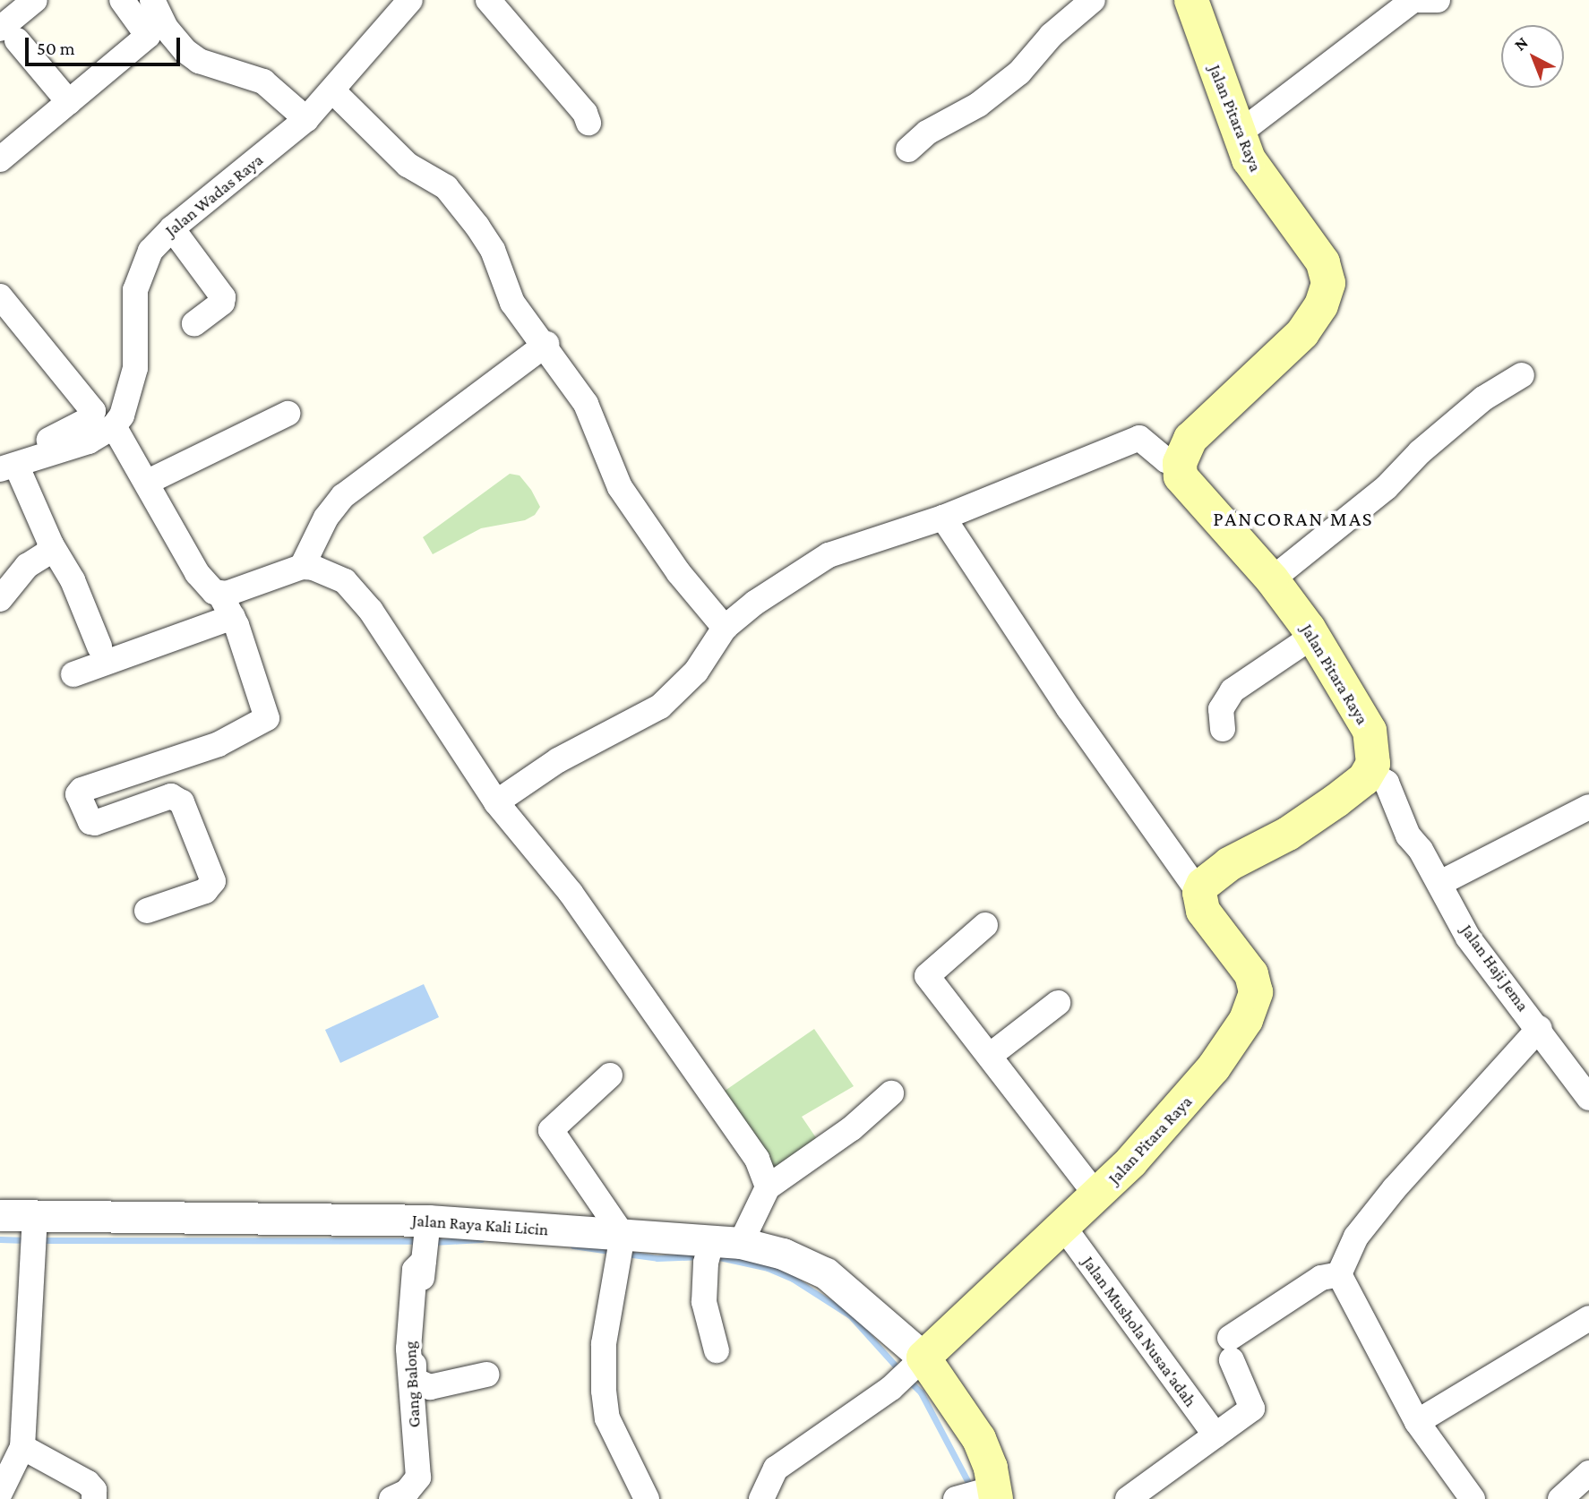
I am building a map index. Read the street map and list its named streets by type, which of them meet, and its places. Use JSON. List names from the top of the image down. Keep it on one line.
{"streets":{"main road":["Jalan Pitara Raya"],"street":["Jalan Wadas Raya","Jalan Haji Jema","Jalan Raya Kali Licin","Jalan Mushola Nusaa'adah","Gang Balong"]},"crossings":[["Jalan Pitara Raya","Jalan Haji Jema"],["Jalan Pitara Raya","Jalan Raya Kali Licin"],["Jalan Pitara Raya","Jalan Mushola Nusaa'adah"],["Jalan Raya Kali Licin","Gang Balong"]],"districts":["PANCORAN MAS"],"scale_bar":"50 m","north":"top left"}
